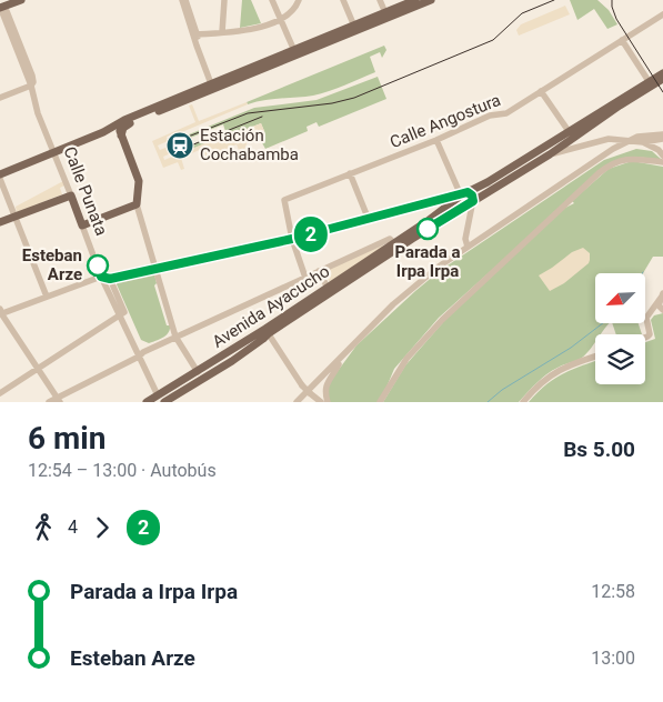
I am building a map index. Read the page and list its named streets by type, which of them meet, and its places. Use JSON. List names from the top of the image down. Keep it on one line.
{"streets":{"main road":["Calle Punata","Avenida Ayacucho"],"street":["Calle Angostura"]},"crossings":[["Calle Punata","Avenida Ayacucho"]],"places":{"station":["Estación Cochabamba"],"other":["Parada a Irpa Irpa","Esteban Arze"]},"lines":["bus line 2"],"north":"bottom left","page":{"on_map":"2","heading":["6 min","12:54 – 13:00 · Autobús","Bs 5.00"],"legs":["4","2"],"list":[{"name":"Parada a Irpa Irpa","value":"12:58"},{"name":"Esteban Arze","value":"13:00"}]}}
